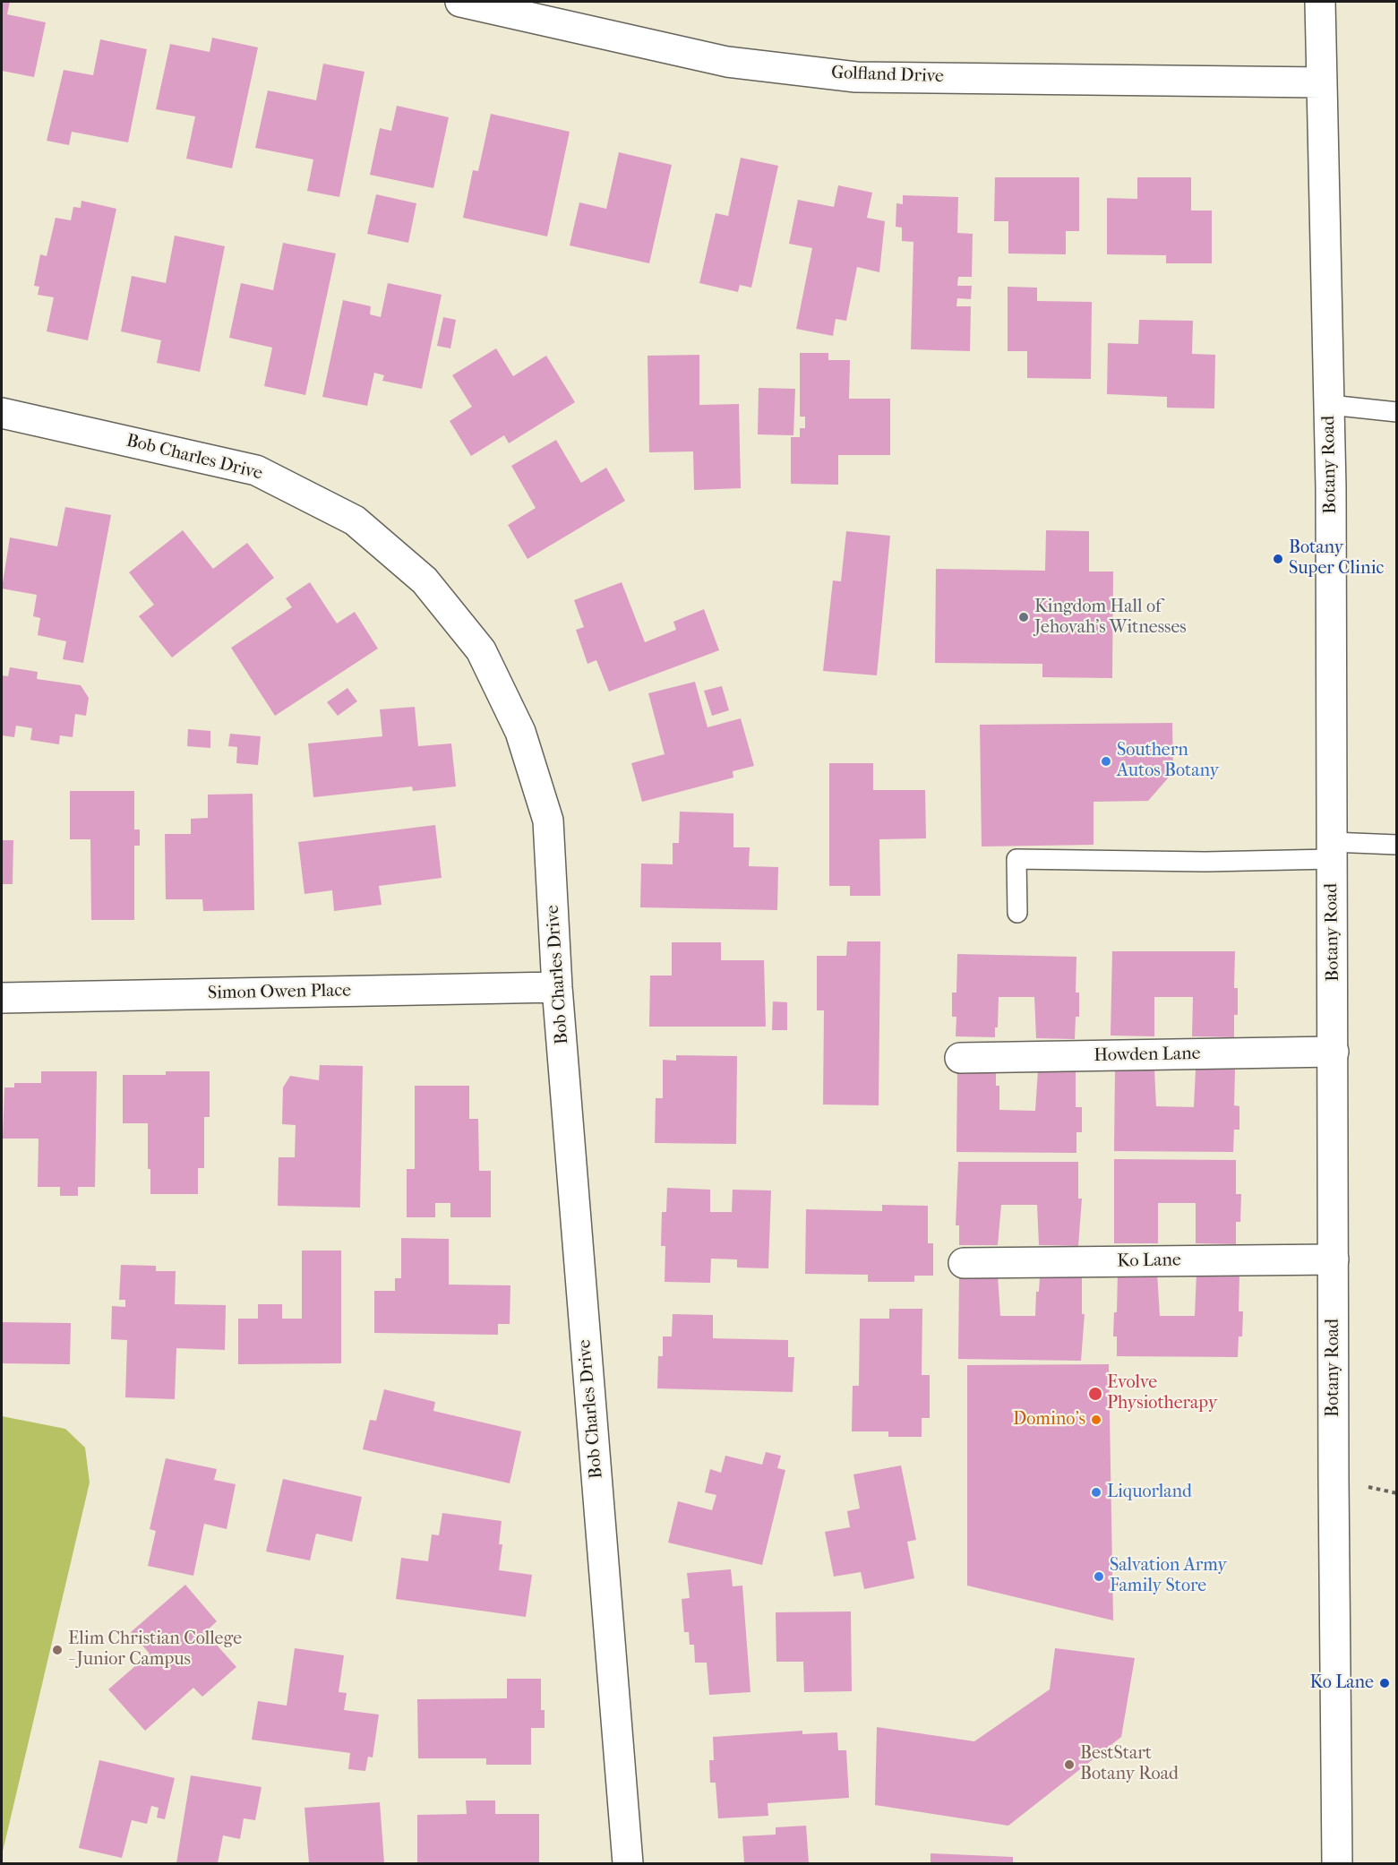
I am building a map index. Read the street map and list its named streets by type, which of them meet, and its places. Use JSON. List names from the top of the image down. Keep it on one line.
{"streets":{"street":["Golfland Drive","Bob Charles Drive","Botany Road","Simon Owen Place","Howden Lane","Ko Lane"]},"crossings":[["Golfland Drive","Botany Road"],["Bob Charles Drive","Simon Owen Place"],["Botany Road","Howden Lane"],["Botany Road","Ko Lane"]],"places":["Botany Super Clinic","Kingdom Hall of Jehovah's Witnesses","Southern Autos Botany","Evolve Physiotherapy","Domino's","Liquorland","Salvation Army Family Store","Elim Christian College - Junior Campus","Ko Lane","BestStart Botany Road"]}
